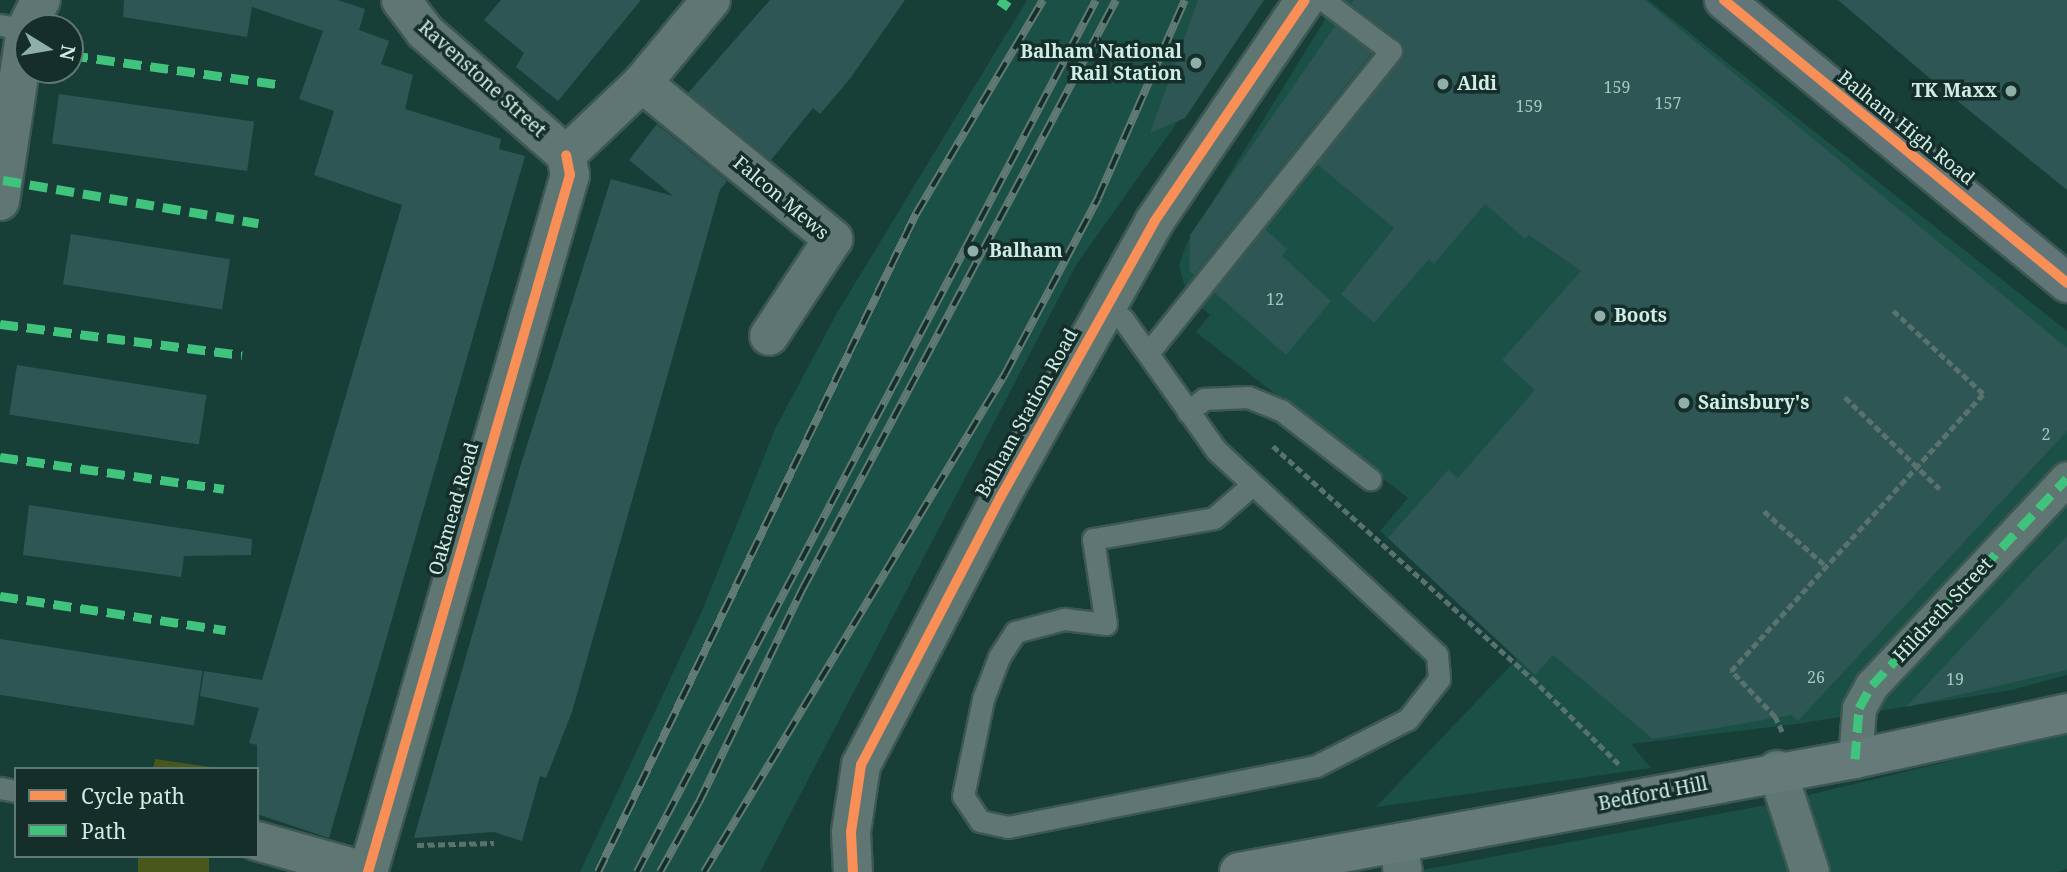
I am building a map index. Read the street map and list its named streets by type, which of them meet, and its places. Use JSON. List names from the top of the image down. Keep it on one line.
{"streets":{"highway":["Balham High Road"],"main road":["Bedford Hill"],"street":["Ravenstone Street","Falcon Mews","Balham Station Road","Oakmead Road","Hildreth Street"]},"crossings":[["Ravenstone Street","Oakmead Road"],["Hildreth Street","Bedford Hill"]],"places":["Balham National Rail Station","Aldi","TK Maxx","Balham","Boots","Sainsbury's"],"house_numbers":["159","157","159","12","2","26","19"],"legend":["Cycle path","Path"],"north":"right"}
